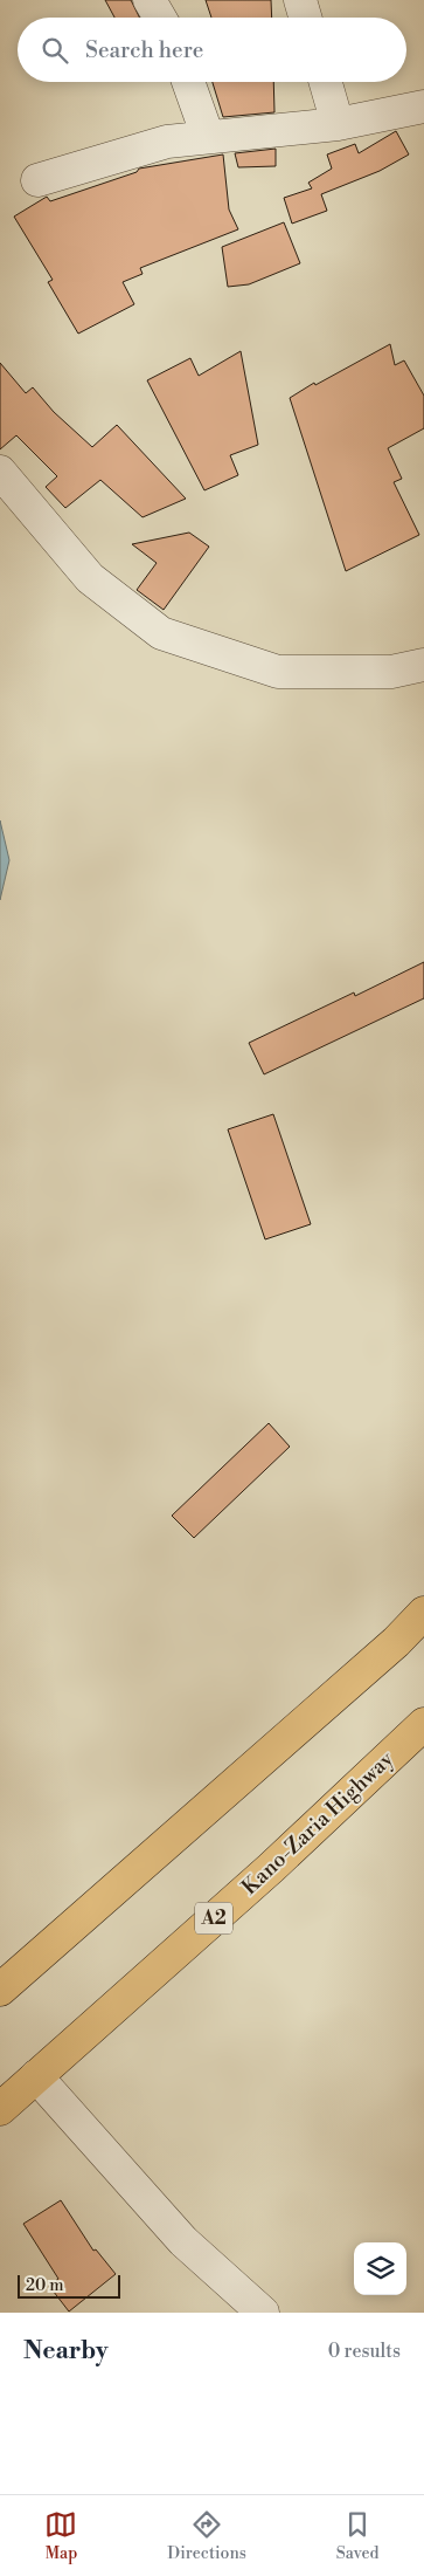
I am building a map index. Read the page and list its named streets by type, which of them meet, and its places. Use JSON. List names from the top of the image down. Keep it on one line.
{"streets":{"highway":["Kano-Zaria Highway","A2"]},"scale_bar":"20 m","page":{"search":"Search here","scale":"20 m","heading":["Nearby","0 results"],"nav":["Map","Directions","Saved"]}}
